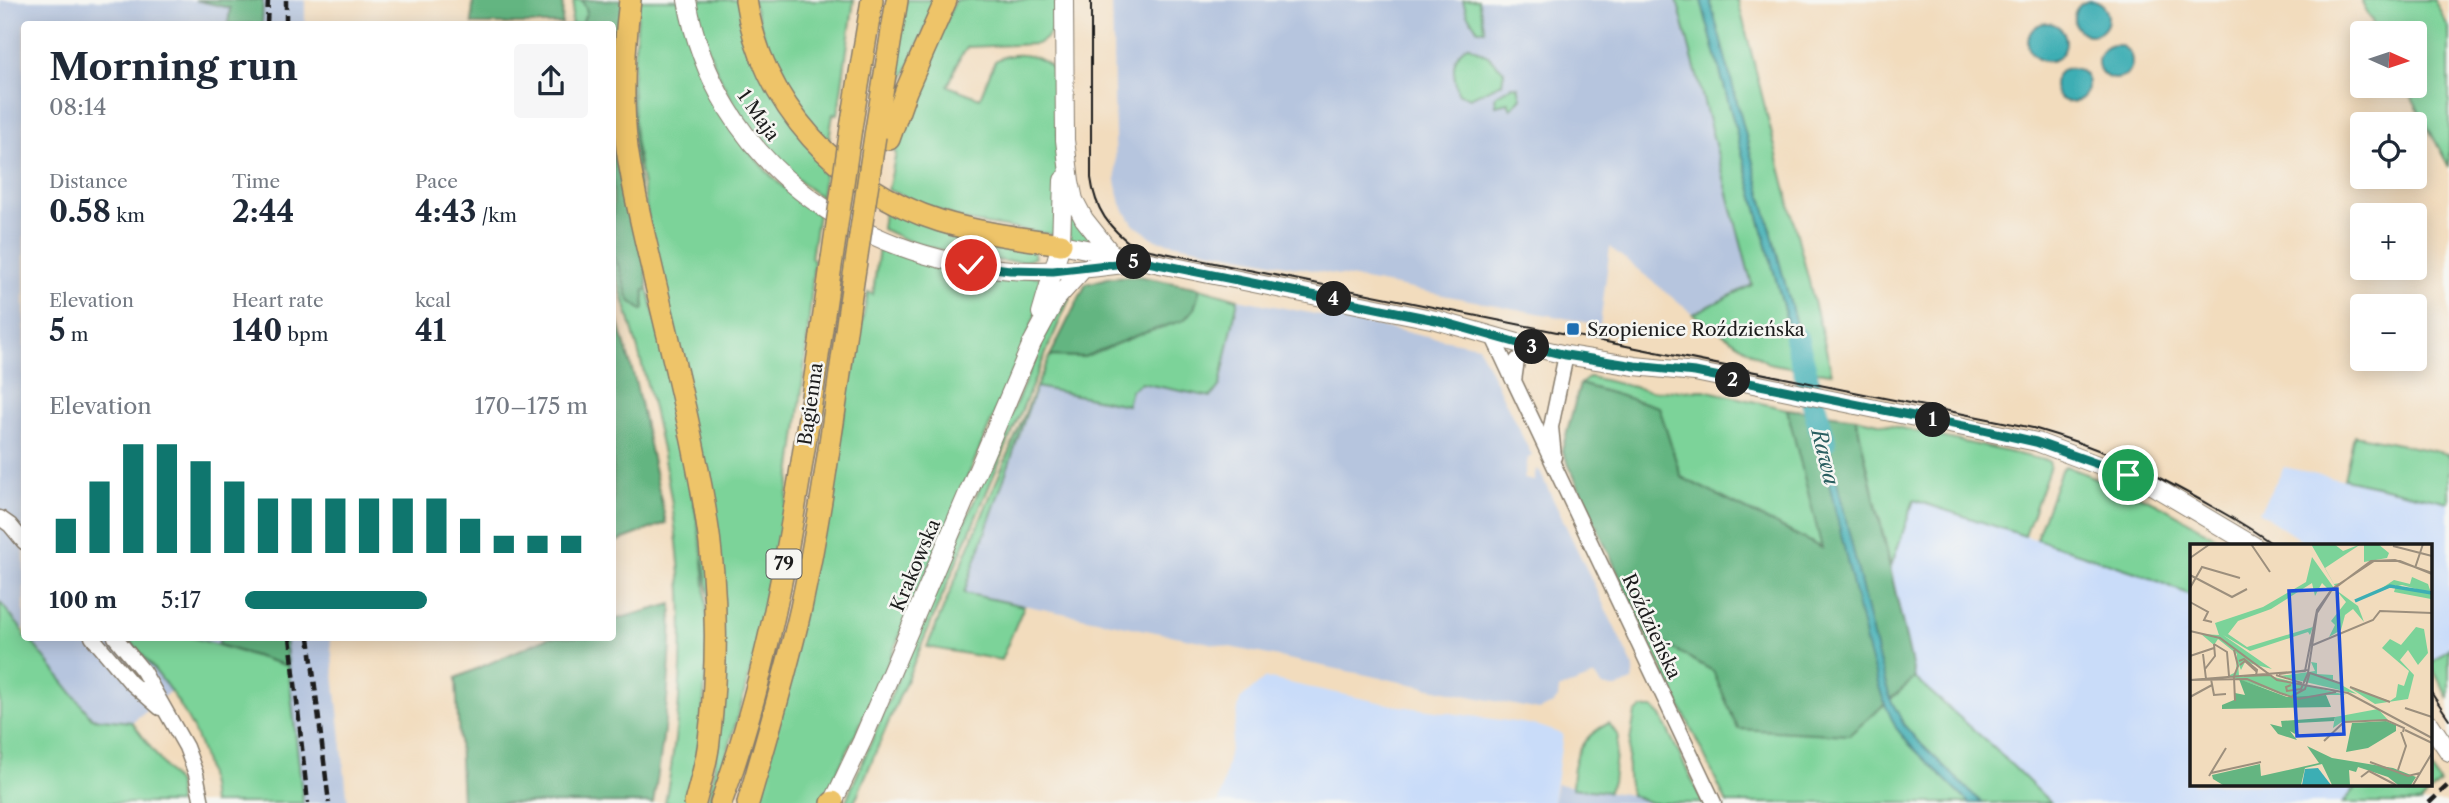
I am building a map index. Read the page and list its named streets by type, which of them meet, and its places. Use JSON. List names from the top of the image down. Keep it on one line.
{"streets":{"main road":["Bagienna","79"],"street":["1 Maja","Krakowska","Roździeńska"]},"crossings":[["1 Maja","Bagienna"],["1 Maja","Krakowska"]],"water":["Rawa"],"places":{"transit":["Szopienice Roździeńska"]},"north":"right","page":{"map_buttons":["+","−"],"heading":["Morning run","08:14"],"stats":[["Distance","0.58 km"],["Time","2:44"],["Pace","4:43 /km"],["Elevation","5 m"],["Heart rate","140 bpm"],["kcal","41"]],"pins":["5","4","3","2","1"],"chart":["Elevation","170–175 m"],"list":[{"name":"100 m","note":"5:17"}]}}
